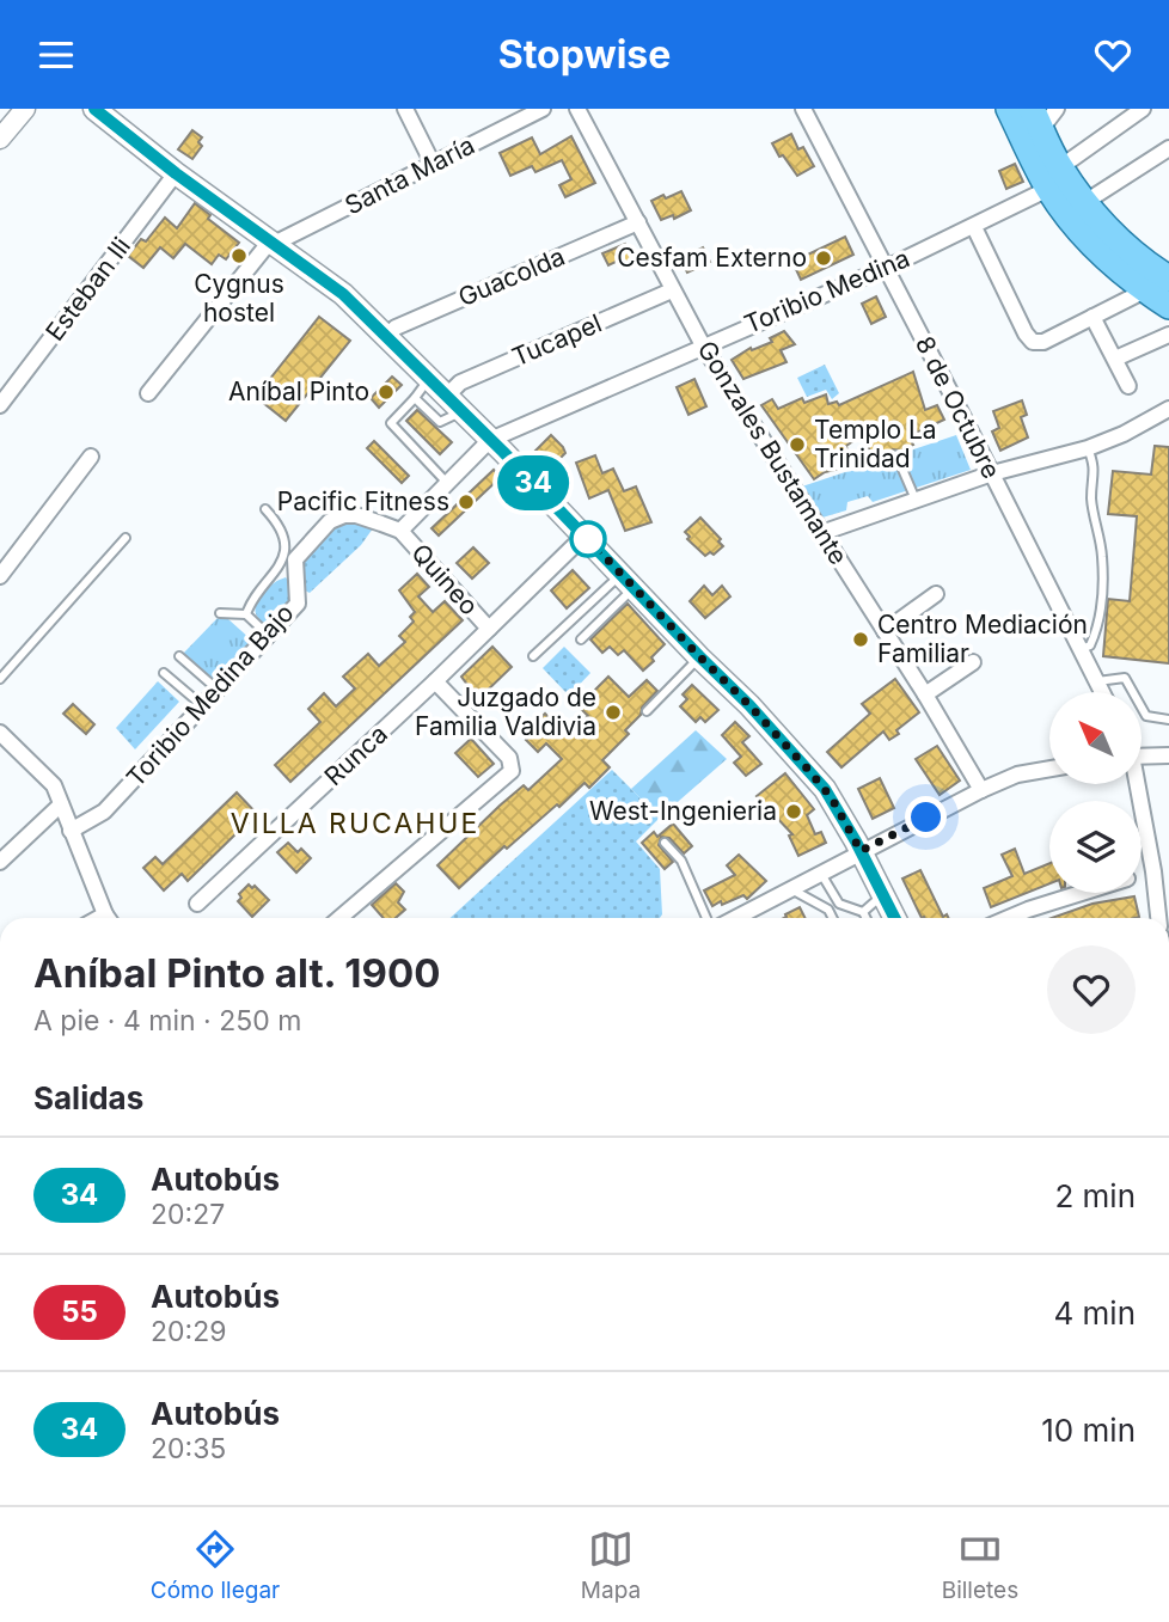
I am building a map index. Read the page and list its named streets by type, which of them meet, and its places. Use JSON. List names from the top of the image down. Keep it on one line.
{"streets":{"street":["Santa María","Guacolda","Esteban Ili","Toribio Medina","Tucapel","8 de Octubre","Gonzales Bustamante","Quineo","Toribio Medina Bajo","Runca"]},"crossings":[["Guacolda","Gonzales Bustamante"],["Toribio Medina","8 de Octubre"],["Toribio Medina","Gonzales Bustamante"],["Toribio Medina","Quineo"],["Toribio Medina","Toribio Medina Bajo"],["Tucapel","Gonzales Bustamante"],["Quineo","Toribio Medina Bajo"],["Quineo","Runca"]],"districts":["VILLA RUCAHUE"],"places":["Cygnus hostel","Cesfam Externo","Aníbal Pinto","Templo La Trinidad","Pacific Fitness","Centro Mediación Familiar","Juzgado de Familia Valdivia","West-Ingenieria"],"lines":["bus line 34"],"north":"top left","page":{"header":"Stopwise","on_map":"34","heading":[["Aníbal Pinto alt. 1900","A pie · 4 min · 250 m"],"Salidas"],"list":[{"mark":"34","name":"Autobús","note":"20:27","value":"2 min"},{"mark":"55","name":"Autobús","note":"20:29","value":"4 min"},{"mark":"34","name":"Autobús","note":"20:35","value":"10 min"}],"tabs":["Cómo llegar","Mapa","Billetes"]}}
